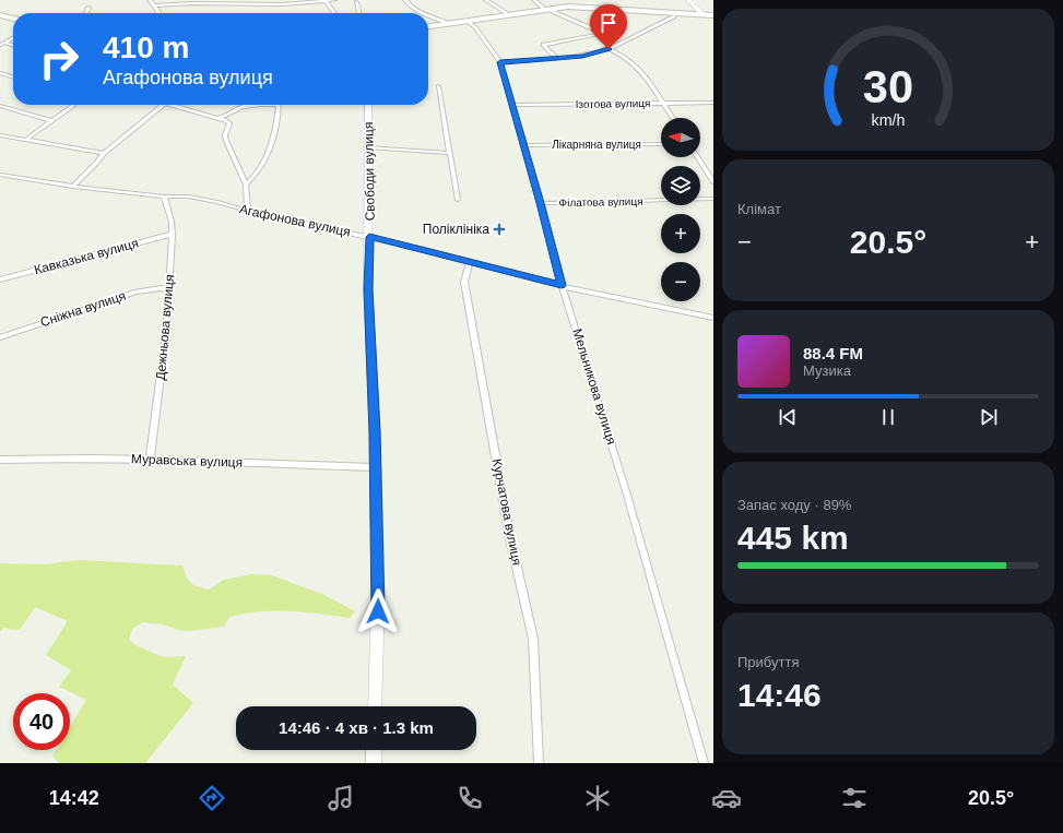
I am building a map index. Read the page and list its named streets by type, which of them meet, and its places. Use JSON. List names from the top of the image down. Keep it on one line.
{"streets":{"street":["Ізотова вулиця","Лікарняна вулиця","Свободи вулиця","Філатова вулиця","Агафонова вулиця","Кавказька вулиця","Сніжна вулиця","Дежньова вулиця","Мельникова вулиця","Муравська вулиця","Курчатова вулиця"]},"crossings":[["Ізотова вулиця","Мельникова вулиця"],["Лікарняна вулиця","Мельникова вулиця"],["Свободи вулиця","Агафонова вулиця"],["Свободи вулиця","Муравська вулиця"],["Філатова вулиця","Мельникова вулиця"],["Агафонова вулиця","Дежньова вулиця"],["Агафонова вулиця","Мельникова вулиця"],["Агафонова вулиця","Курчатова вулиця"],["Кавказька вулиця","Дежньова вулиця"],["Сніжна вулиця","Дежньова вулиця"],["Дежньова вулиця","Муравська вулиця"]],"places":{"health":["Поліклініка"]},"north":"left","page":{"turn":["410 m","Агафонова вулиця"],"map_buttons":["+","−"],"tile":["Клімат",["Запас ходу · 89%","445 km"],["Прибуття","14:46"]],"heat":["−","20.5°","+"],"song":["88.4 FM","Музика"],"limit":"40","trip":"14:46 · 4 хв · 1.3 km","tabs":["14:42","20.5°"],"gauge":["30","km/h"]}}
